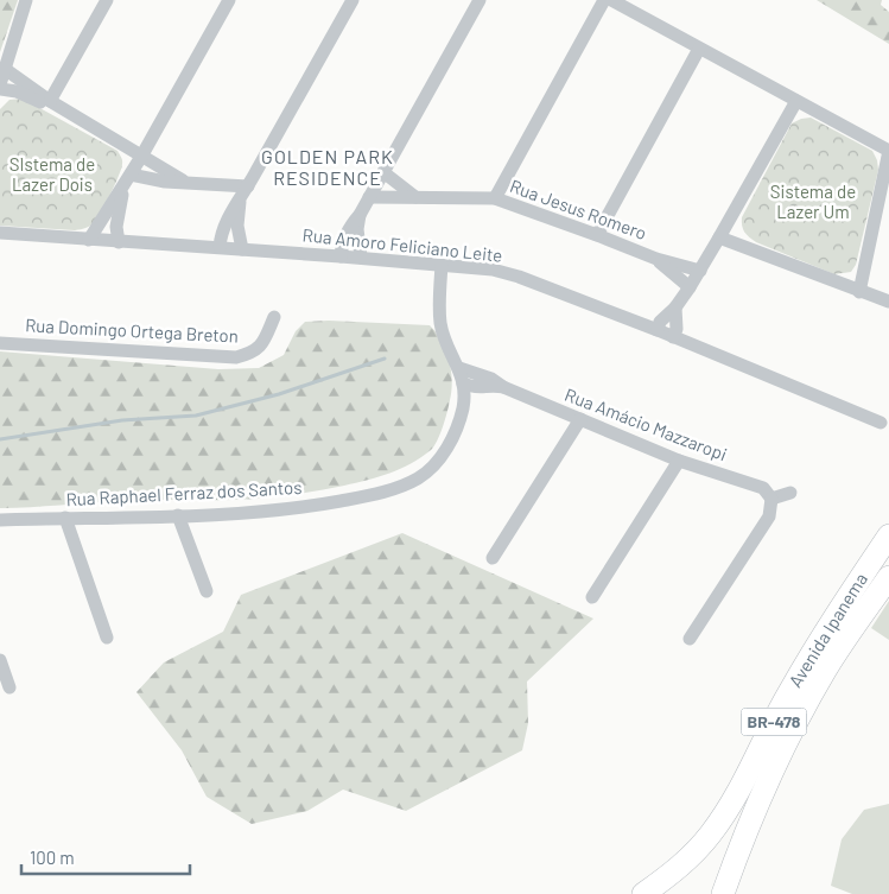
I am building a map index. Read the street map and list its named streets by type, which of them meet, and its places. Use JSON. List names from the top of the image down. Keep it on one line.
{"streets":{"main road":["Avenida Ipanema","BR-478"],"street":["Rua Jesus Romero","Rua Amoro Feliciano Leite","Rua Domingo Ortega Breton","Rua Amácio Mazzaropi","Rua Raphael Ferraz dos Santos"]},"crossings":[["Rua Amoro Feliciano Leite","Rua Raphael Ferraz dos Santos"],["Rua Amácio Mazzaropi","Rua Raphael Ferraz dos Santos"]],"districts":["GOLDEN PARK RESIDENCE"],"parks":["SIstema de Lazer Dois","Sistema de Lazer Um"],"scale_bar":"100 m"}
